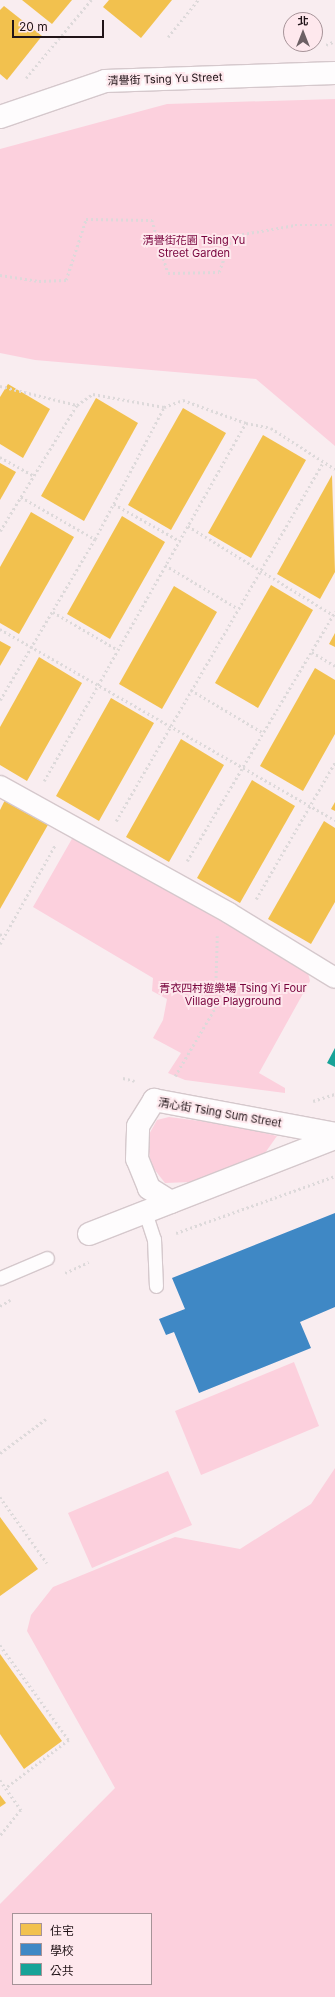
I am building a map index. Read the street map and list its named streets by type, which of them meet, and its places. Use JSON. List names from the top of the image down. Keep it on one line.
{"streets":{"street":["清譽街 Tsing Yu Street","清心街 Tsing Sum Street"]},"parks":["清譽街花園 Tsing Yu Street Garden","青衣四村遊樂場 Tsing Yi Four Village Playground"],"legend":["住宅","學校","公共"],"scale_bar":"20 m","north":"top"}
